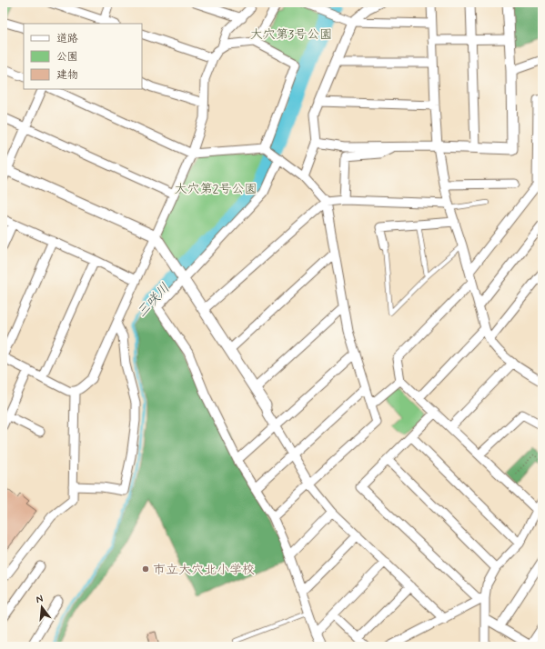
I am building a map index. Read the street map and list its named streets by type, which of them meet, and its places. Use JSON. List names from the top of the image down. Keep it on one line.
{"water":["三咲川"],"parks":["大穴第3号公園","大穴第2号公園"],"places":["市立大穴北小学校"],"legend":["道路","公園","建物"],"north":"top"}
